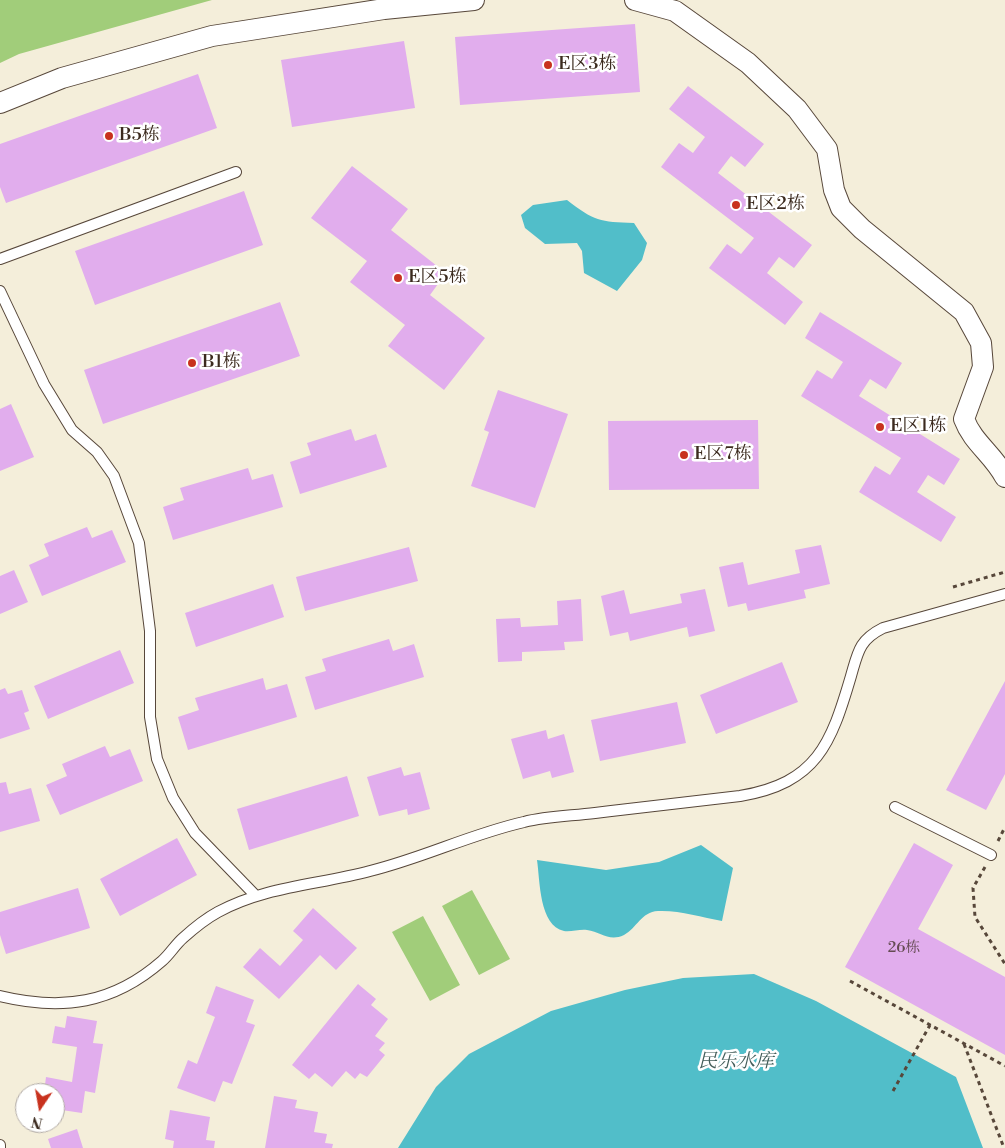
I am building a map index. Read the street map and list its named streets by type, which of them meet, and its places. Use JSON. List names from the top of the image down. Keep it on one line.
{"water":["民乐水库"],"places":["E区3栋","B5栋","E区2栋","E区5栋","B1栋","E区1栋","E区7栋"],"house_numbers":["26栋"],"north":"bottom"}
